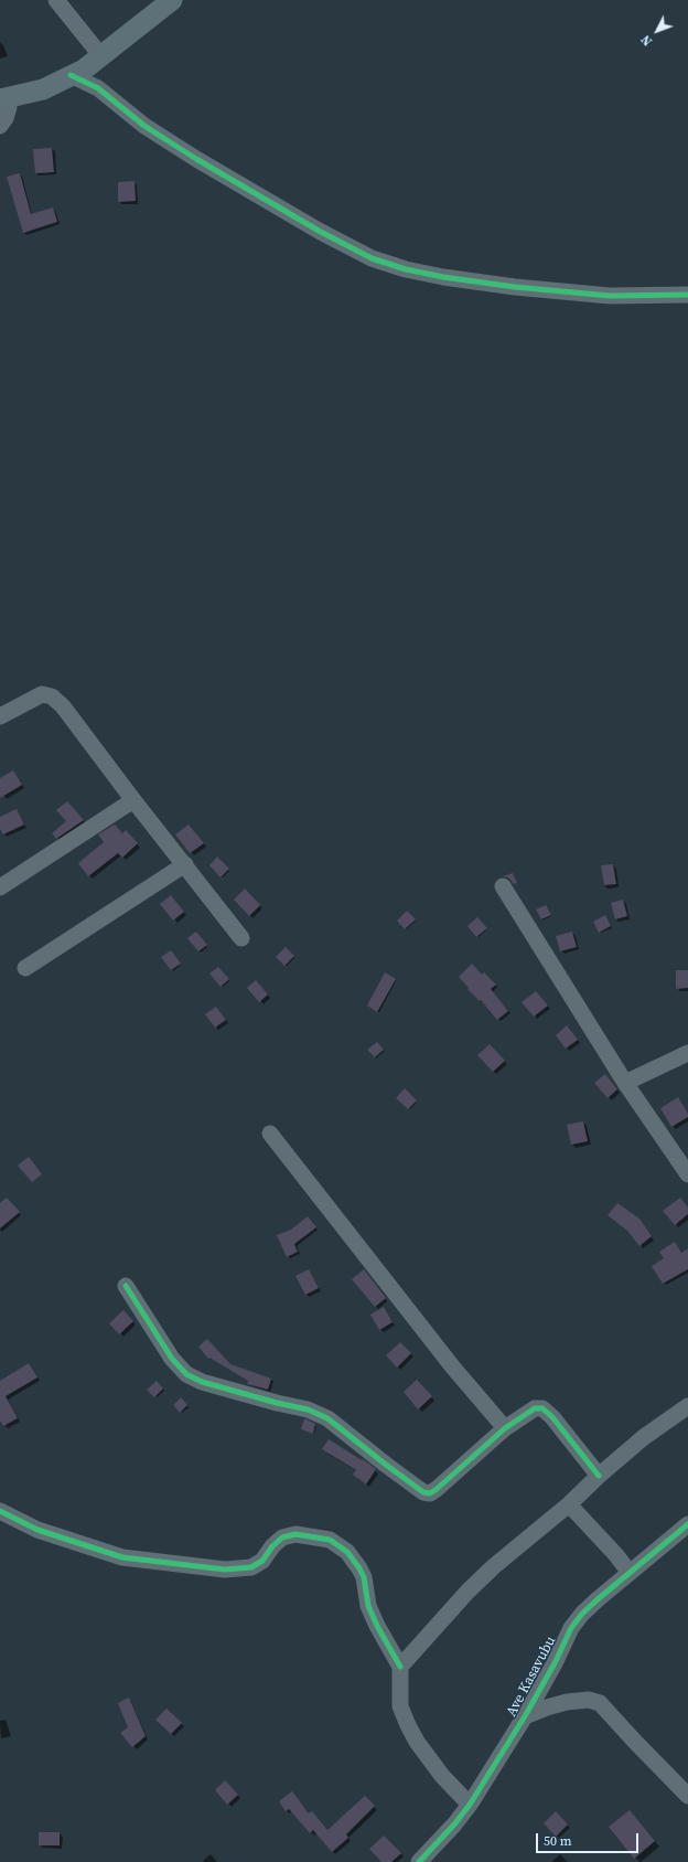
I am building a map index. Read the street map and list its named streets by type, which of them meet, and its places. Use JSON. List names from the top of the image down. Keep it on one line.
{"streets":{"street":["Ave Kasavubu"]},"scale_bar":"50 m","north":"bottom left"}
